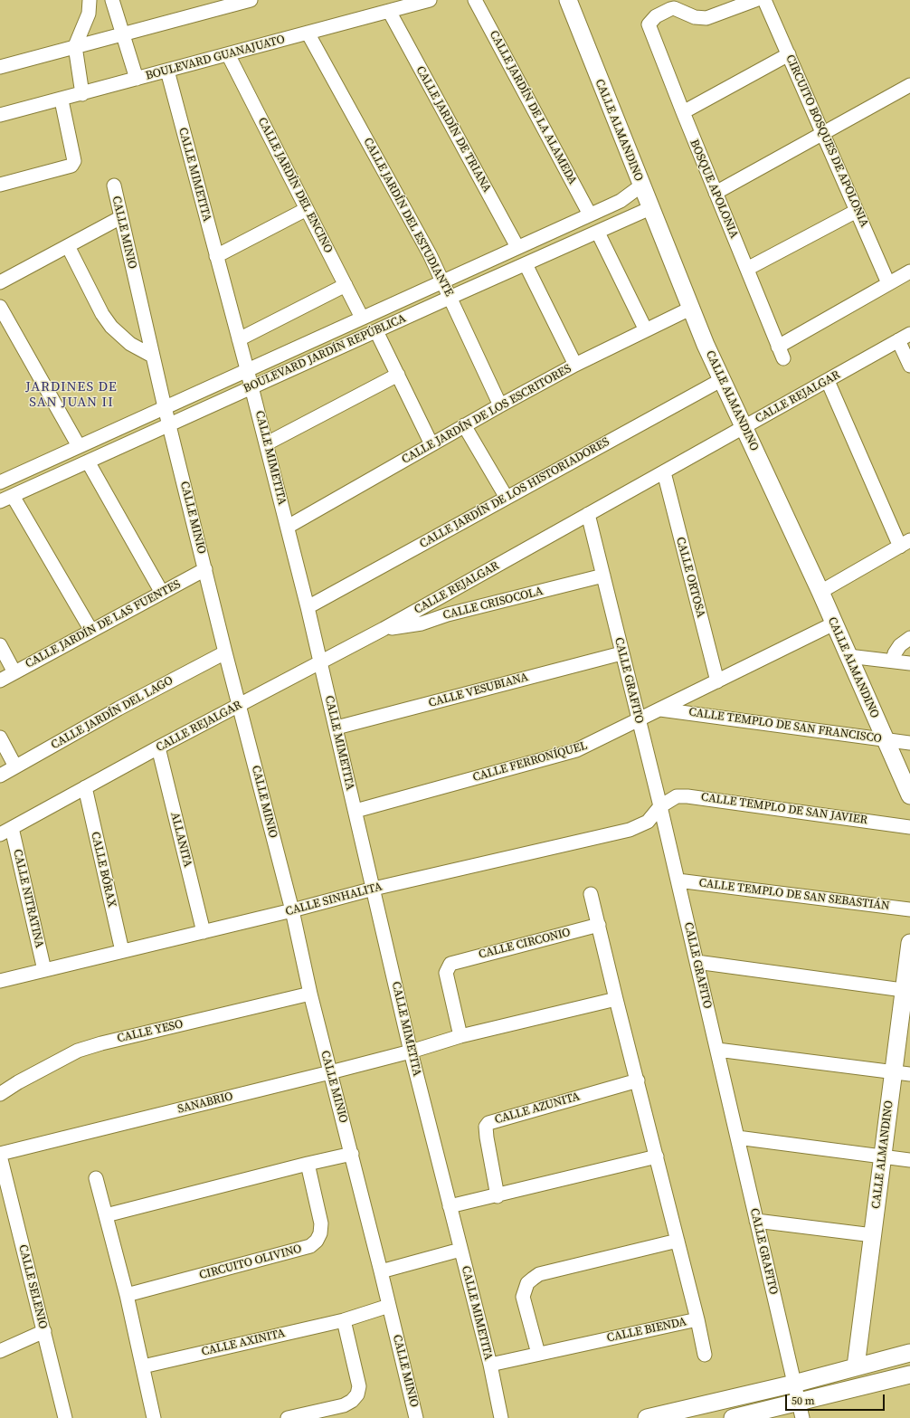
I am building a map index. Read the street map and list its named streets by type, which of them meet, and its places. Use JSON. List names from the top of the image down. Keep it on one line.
{"streets":{"street":["BOULEVARD GUANAJUATO","CALLE JARDÍN DE LA ALAMEDA","CALLE JARDÍN DE TRIANA","CALLE ALMANDINO","CIRCUITO BOSQUES DE APOLONIA","CALLE MIMETITA","CALLE JARDÍN DEL ENCINO","BOSQUE APOLONIA","CALLE JARDÍN DEL ESTUDIANTE","CALLE MINIO","BOULEVARD JARDÍN REPÚBLICA","CALLE REJALGAR","CALLE JARDÍN DE LOS ESCRITORES","CALLE JARDÍN DE LOS HISTORIADORES","CALLE ORTOSA","CALLE CRISOCOLA","CALLE JARDÍN DE LAS FUENTES","CALLE GRAFITO","CALLE VESUBIANA","CALLE JARDÍN DEL LAGO","CALLE TEMPLO DE SAN FRANCISCO","CALLE FERRONÍQUEL","CALLE TEMPLO DE SAN JAVIER","ALLANITA","CALLE BÓRAX","CALLE TEMPLO DE SAN SEBASTIÁN","CALLE NITRATINA","CALLE SINHALITA","CALLE CIRCONIO","CALLE YESO","SANABRIO","CALLE AZUNITA","CIRCUITO OLIVINO","CALLE SELENIO","CALLE BIENDA","CALLE AXINITA"]},"crossings":[["BOULEVARD GUANAJUATO","CALLE JARDÍN DE TRIANA"],["BOULEVARD GUANAJUATO","CALLE MIMETITA"],["BOULEVARD GUANAJUATO","CALLE JARDÍN DEL ENCINO"],["BOULEVARD GUANAJUATO","CALLE JARDÍN DEL ESTUDIANTE"],["CALLE JARDÍN DE LA ALAMEDA","BOULEVARD JARDÍN REPÚBLICA"],["CALLE JARDÍN DE TRIANA","BOULEVARD JARDÍN REPÚBLICA"],["CALLE ALMANDINO","BOULEVARD JARDÍN REPÚBLICA"],["CALLE ALMANDINO","CALLE REJALGAR"],["CALLE ALMANDINO","CALLE JARDÍN DE LOS ESCRITORES"],["CALLE ALMANDINO","CALLE JARDÍN DE LOS HISTORIADORES"],["CALLE ALMANDINO","CALLE TEMPLO DE SAN FRANCISCO"],["CALLE ALMANDINO","CALLE FERRONÍQUEL"],["CIRCUITO BOSQUES DE APOLONIA","BOSQUE APOLONIA"],["CALLE MIMETITA","BOULEVARD JARDÍN REPÚBLICA"],["CALLE MIMETITA","CALLE REJALGAR"],["CALLE MIMETITA","CALLE JARDÍN DE LOS ESCRITORES"],["CALLE MIMETITA","CALLE JARDÍN DE LOS HISTORIADORES"],["CALLE MIMETITA","CALLE VESUBIANA"],["CALLE MIMETITA","CALLE FERRONÍQUEL"],["CALLE MIMETITA","CALLE SINHALITA"],["CALLE MIMETITA","SANABRIO"],["CALLE MIMETITA","CALLE BIENDA"],["CALLE JARDÍN DEL ENCINO","BOULEVARD JARDÍN REPÚBLICA"],["CALLE JARDÍN DEL ESTUDIANTE","BOULEVARD JARDÍN REPÚBLICA"],["CALLE JARDÍN DEL ESTUDIANTE","CALLE JARDÍN DE LOS ESCRITORES"],["CALLE MINIO","BOULEVARD JARDÍN REPÚBLICA"],["CALLE MINIO","CALLE REJALGAR"],["CALLE MINIO","CALLE JARDÍN DE LAS FUENTES"],["CALLE MINIO","CALLE JARDÍN DEL LAGO"],["CALLE MINIO","CALLE SINHALITA"],["CALLE MINIO","CALLE YESO"],["CALLE MINIO","SANABRIO"],["CALLE MINIO","CALLE AXINITA"],["CALLE REJALGAR","CALLE ORTOSA"],["CALLE REJALGAR","CALLE CRISOCOLA"],["CALLE REJALGAR","CALLE GRAFITO"],["CALLE REJALGAR","ALLANITA"],["CALLE REJALGAR","CALLE BÓRAX"],["CALLE REJALGAR","CALLE NITRATINA"],["CALLE ORTOSA","CALLE FERRONÍQUEL"],["CALLE CRISOCOLA","CALLE GRAFITO"],["CALLE GRAFITO","CALLE VESUBIANA"],["CALLE GRAFITO","CALLE FERRONÍQUEL"],["CALLE GRAFITO","CALLE TEMPLO DE SAN JAVIER"],["CALLE GRAFITO","CALLE TEMPLO DE SAN SEBASTIÁN"],["CALLE GRAFITO","CALLE SINHALITA"],["CALLE TEMPLO DE SAN FRANCISCO","CALLE FERRONÍQUEL"],["CALLE TEMPLO DE SAN JAVIER","CALLE SINHALITA"],["ALLANITA","CALLE SINHALITA"],["CALLE BÓRAX","CALLE SINHALITA"],["CALLE NITRATINA","CALLE SINHALITA"],["SANABRIO","CALLE SELENIO"]],"districts":["JARDINES DE SAN JUAN II"],"scale_bar":"50 m"}
